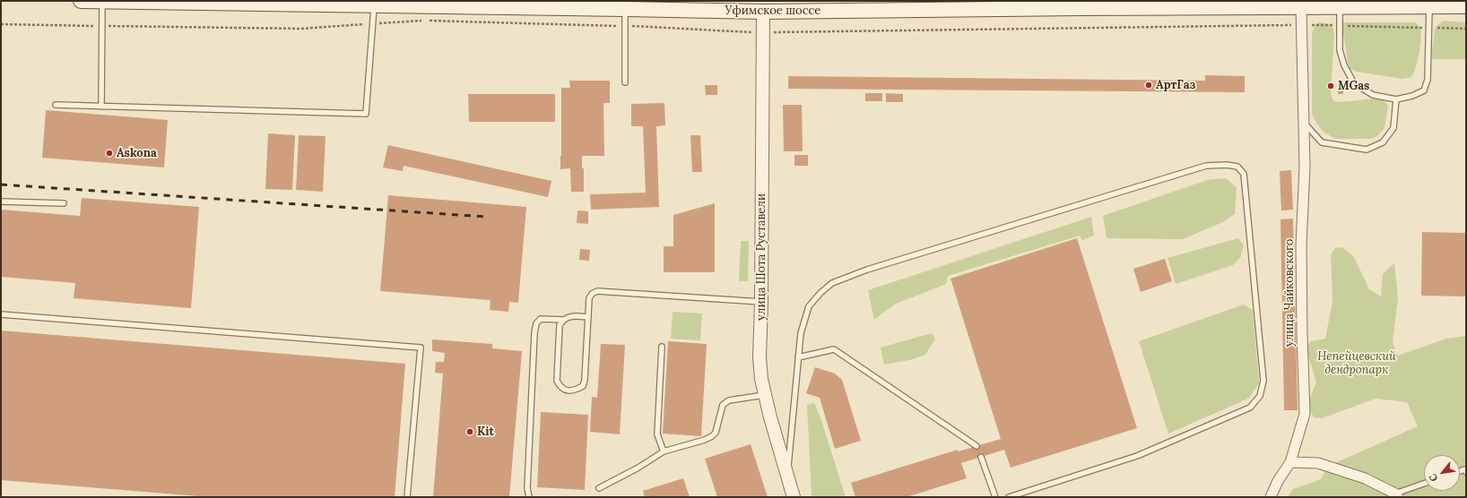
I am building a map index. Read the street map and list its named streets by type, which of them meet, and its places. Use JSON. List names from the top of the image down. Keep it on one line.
{"streets":{"main road":["Уфимское шоссе"],"street":["улица Шота Руставели","улица Чайковского"]},"crossings":[["Уфимское шоссе","улица Шота Руставели"],["Уфимское шоссе","улица Чайковского"]],"parks":["Непейцевский дендропарк"],"places":["АртГаз","MGas","Askona","Kit"],"north":"bottom left"}
